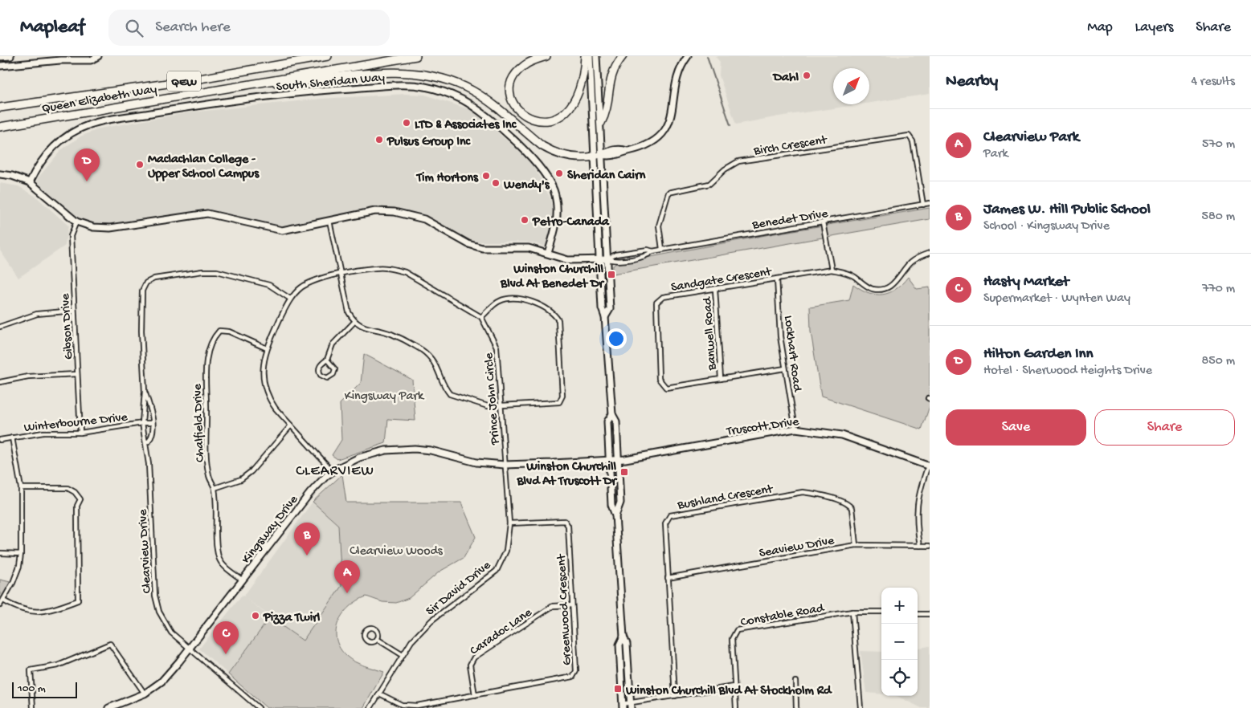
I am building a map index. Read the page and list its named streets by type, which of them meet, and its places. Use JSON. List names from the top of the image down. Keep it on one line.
{"streets":{"highway":["QEW","Queen Elizabeth Way"],"street":["South Sheridan Way","Birch Crescent","Benedet Drive","Sandgate Crescent","Gibson Drive","Banwell Road","Lockhart Road","Prince John Circle","Winterbourne Drive","Chalfield Drive","Truscott Drive","Bushland Crescent","Kingsway Drive","Seaview Drive","Clearview Drive","Sir David Drive","Greenwood Crescent","Constable Road","Caradoc Lane"]},"crossings":[["Birch Crescent","Benedet Drive"],["Sandgate Crescent","Banwell Road"],["Sandgate Crescent","Lockhart Road"],["Gibson Drive","Winterbourne Drive"],["Lockhart Road","Truscott Drive"],["Prince John Circle","Kingsway Drive"],["Prince John Circle","Sir David Drive"],["Winterbourne Drive","Clearview Drive"],["Chalfield Drive","Kingsway Drive"],["Truscott Drive","Kingsway Drive"],["Bushland Crescent","Seaview Drive"],["Kingsway Drive","Clearview Drive"],["Kingsway Drive","Sir David Drive"],["Sir David Drive","Greenwood Crescent"],["Greenwood Crescent","Caradoc Lane"]],"districts":["CLEARVIEW"],"parks":["Kingsway Park","Clearview Woods"],"places":{"other":["Dahl","LTD & Associates Inc","Pulsus Group Inc","Maclachlan College - Upper School Campus","Sheridan Cairn","Tim Hortons","Wendy's","Petro-Canada","Pizza Twirl"],"transit":["Winston Churchill Blvd At Benedet Dr","Winston Churchill Blvd At Truscott Dr","Winston Churchill Blvd At Stockholm Rd"]},"scale_bar":"100 m","north":"top right","page":{"header":"Mapleaf","search":"Search here","nav":["Map","Layers","Share"],"heading":["Nearby","4 results"],"list":[{"mark":"A","name":"Clearview Park","note":"Park","value":"570 m"},{"mark":"B","name":"James W. Hill Public School","note":"School · Kingsway Drive","value":"580 m"},{"mark":"C","name":"Hasty Market","note":"Supermarket · Wynten Way","value":"770 m"},{"mark":"D","name":"Hilton Garden Inn","note":"Hotel · Sherwood Heights Drive","value":"850 m"}],"pins":["D","B","A","C"],"buttons":["Save","Share"],"map_buttons":["+","−"],"scale":"100 m"}}
